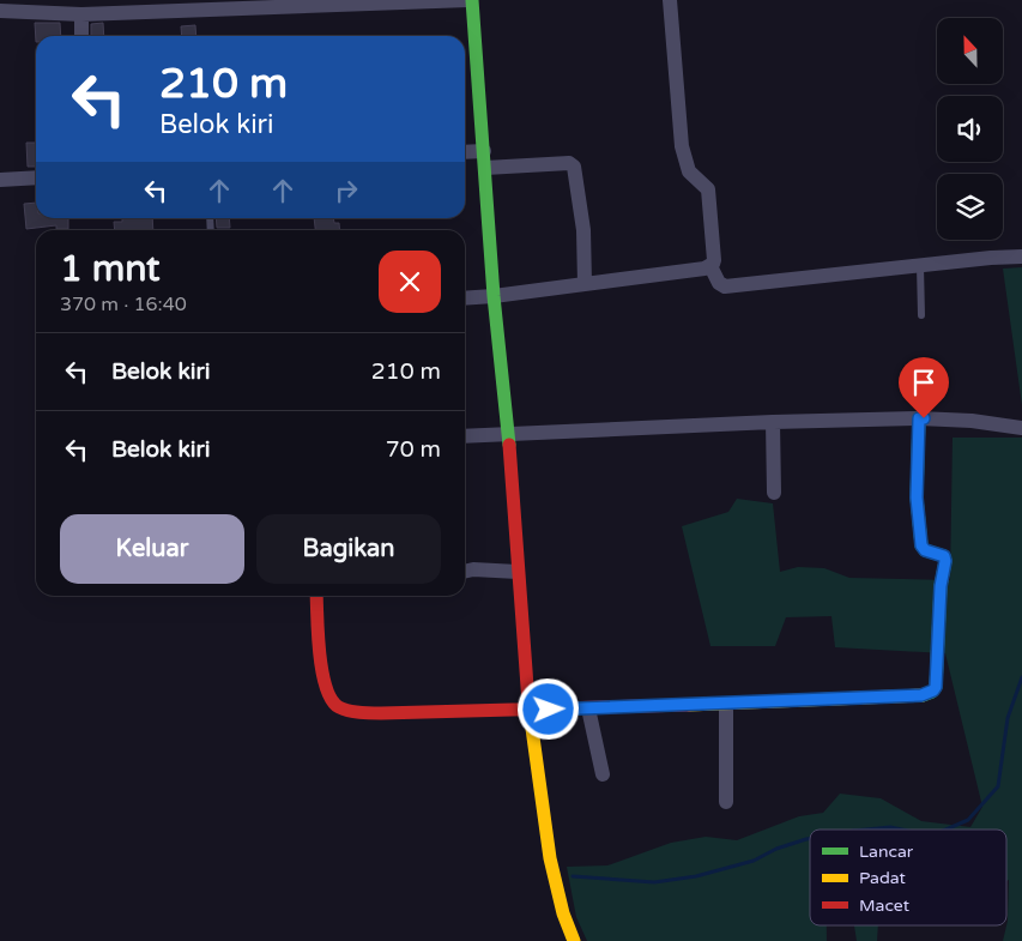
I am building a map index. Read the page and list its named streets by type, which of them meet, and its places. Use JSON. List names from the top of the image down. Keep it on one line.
{"legend":["Lancar","Padat","Macet"],"north":"top","page":{"turn":["210 m","Belok kiri"],"heading":["1 mnt","370 m · 16:40"],"list":[{"name":"Belok kiri","value":"210 m"},{"name":"Belok kiri","value":"70 m"}],"buttons":["Keluar","Bagikan"]}}
